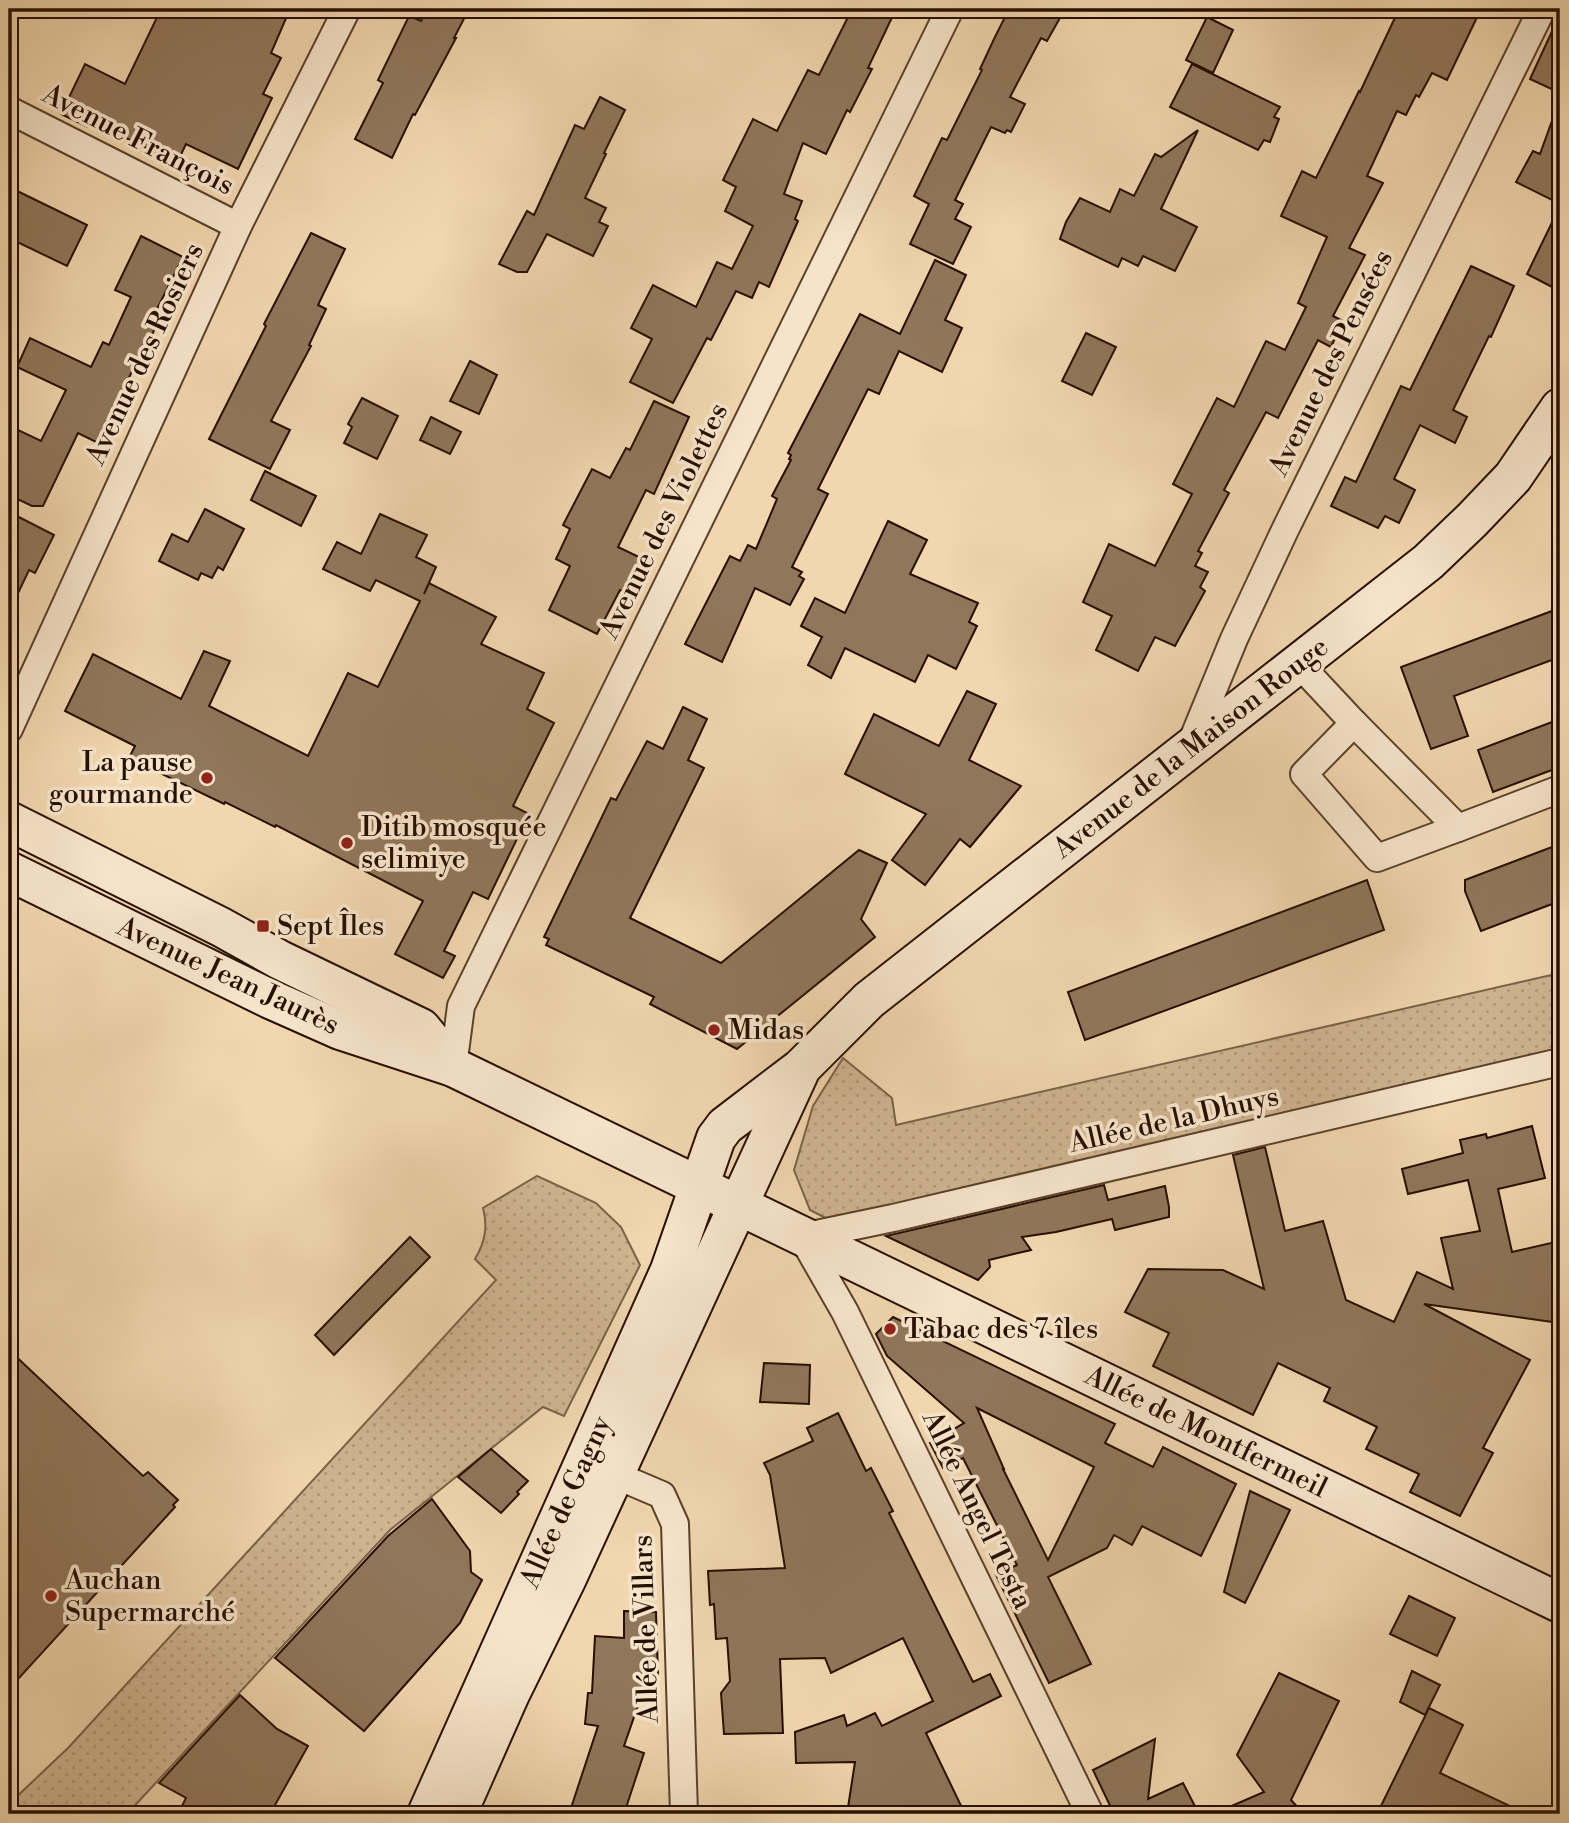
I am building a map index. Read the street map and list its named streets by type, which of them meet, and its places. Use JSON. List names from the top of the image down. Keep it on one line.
{"streets":{"main road":["Avenue de la Maison Rouge","Avenue Jean Jaurès","Allée de Montfermeil","Allée de Gagny"],"street":["Avenue François","Avenue des Rosiers","Avenue des Pensées","Avenue des Violettes","Allée de la Dhuys","Allée Angel Testa","Allée de Villars"]},"crossings":[["Avenue François","Avenue des Rosiers"],["Avenue des Pensées","Avenue de la Maison Rouge"],["Avenue des Violettes","Avenue Jean Jaurès"],["Avenue de la Maison Rouge","Avenue Jean Jaurès"],["Avenue de la Maison Rouge","Allée de Montfermeil"],["Avenue de la Maison Rouge","Allée de Gagny"],["Avenue Jean Jaurès","Allée de Montfermeil"],["Avenue Jean Jaurès","Allée de Gagny"],["Allée de la Dhuys","Allée de Montfermeil"],["Allée de la Dhuys","Allée Angel Testa"],["Allée de Montfermeil","Allée de Gagny"],["Allée de Montfermeil","Allée Angel Testa"],["Allée de Gagny","Allée de Villars"]],"places":{"other":["La pause gourmande","Ditib mosquée selimiye","Midas","Tabac des 7 îles","Auchan Supermarché"],"transit":["Sept Îles"]}}
